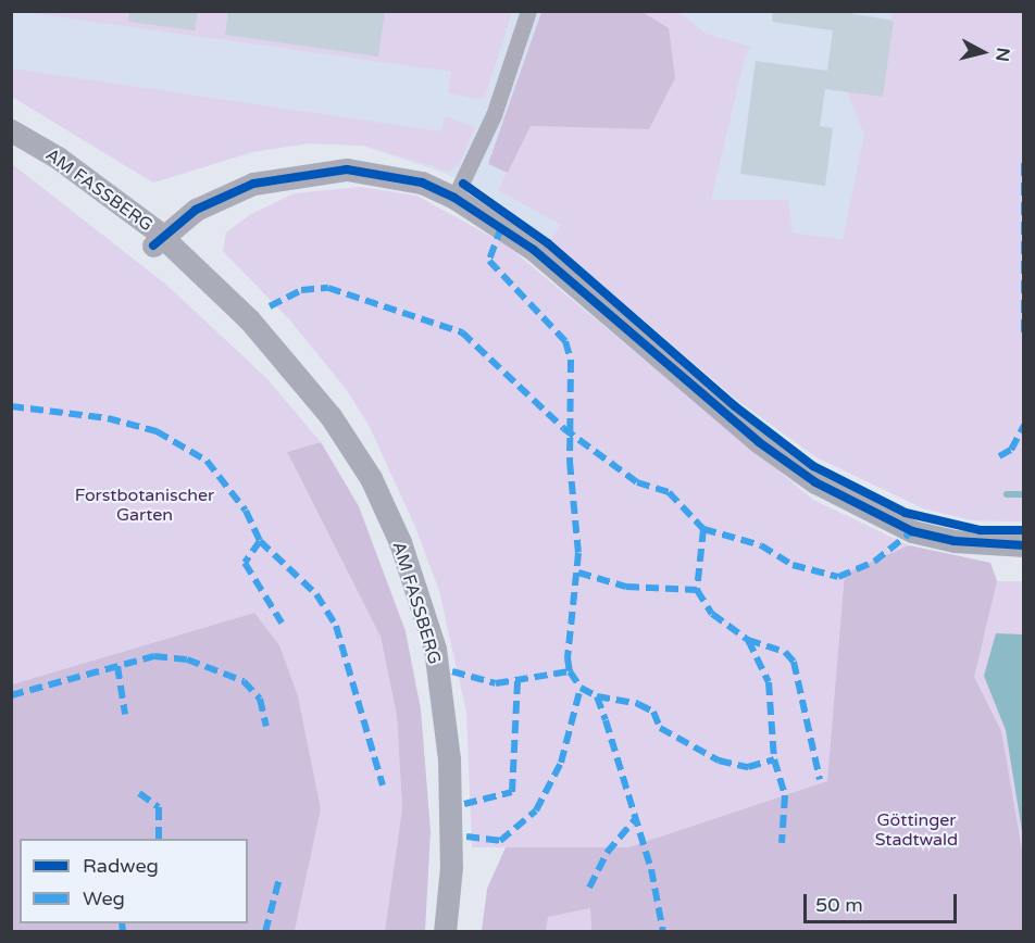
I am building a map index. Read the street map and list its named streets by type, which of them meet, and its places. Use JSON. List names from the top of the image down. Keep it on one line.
{"streets":{"street":["AM FASSBERG"]},"parks":["Forstbotanischer Garten","Göttinger Stadtwald"],"legend":["Radweg","Weg"],"scale_bar":"50 m","north":"right"}
